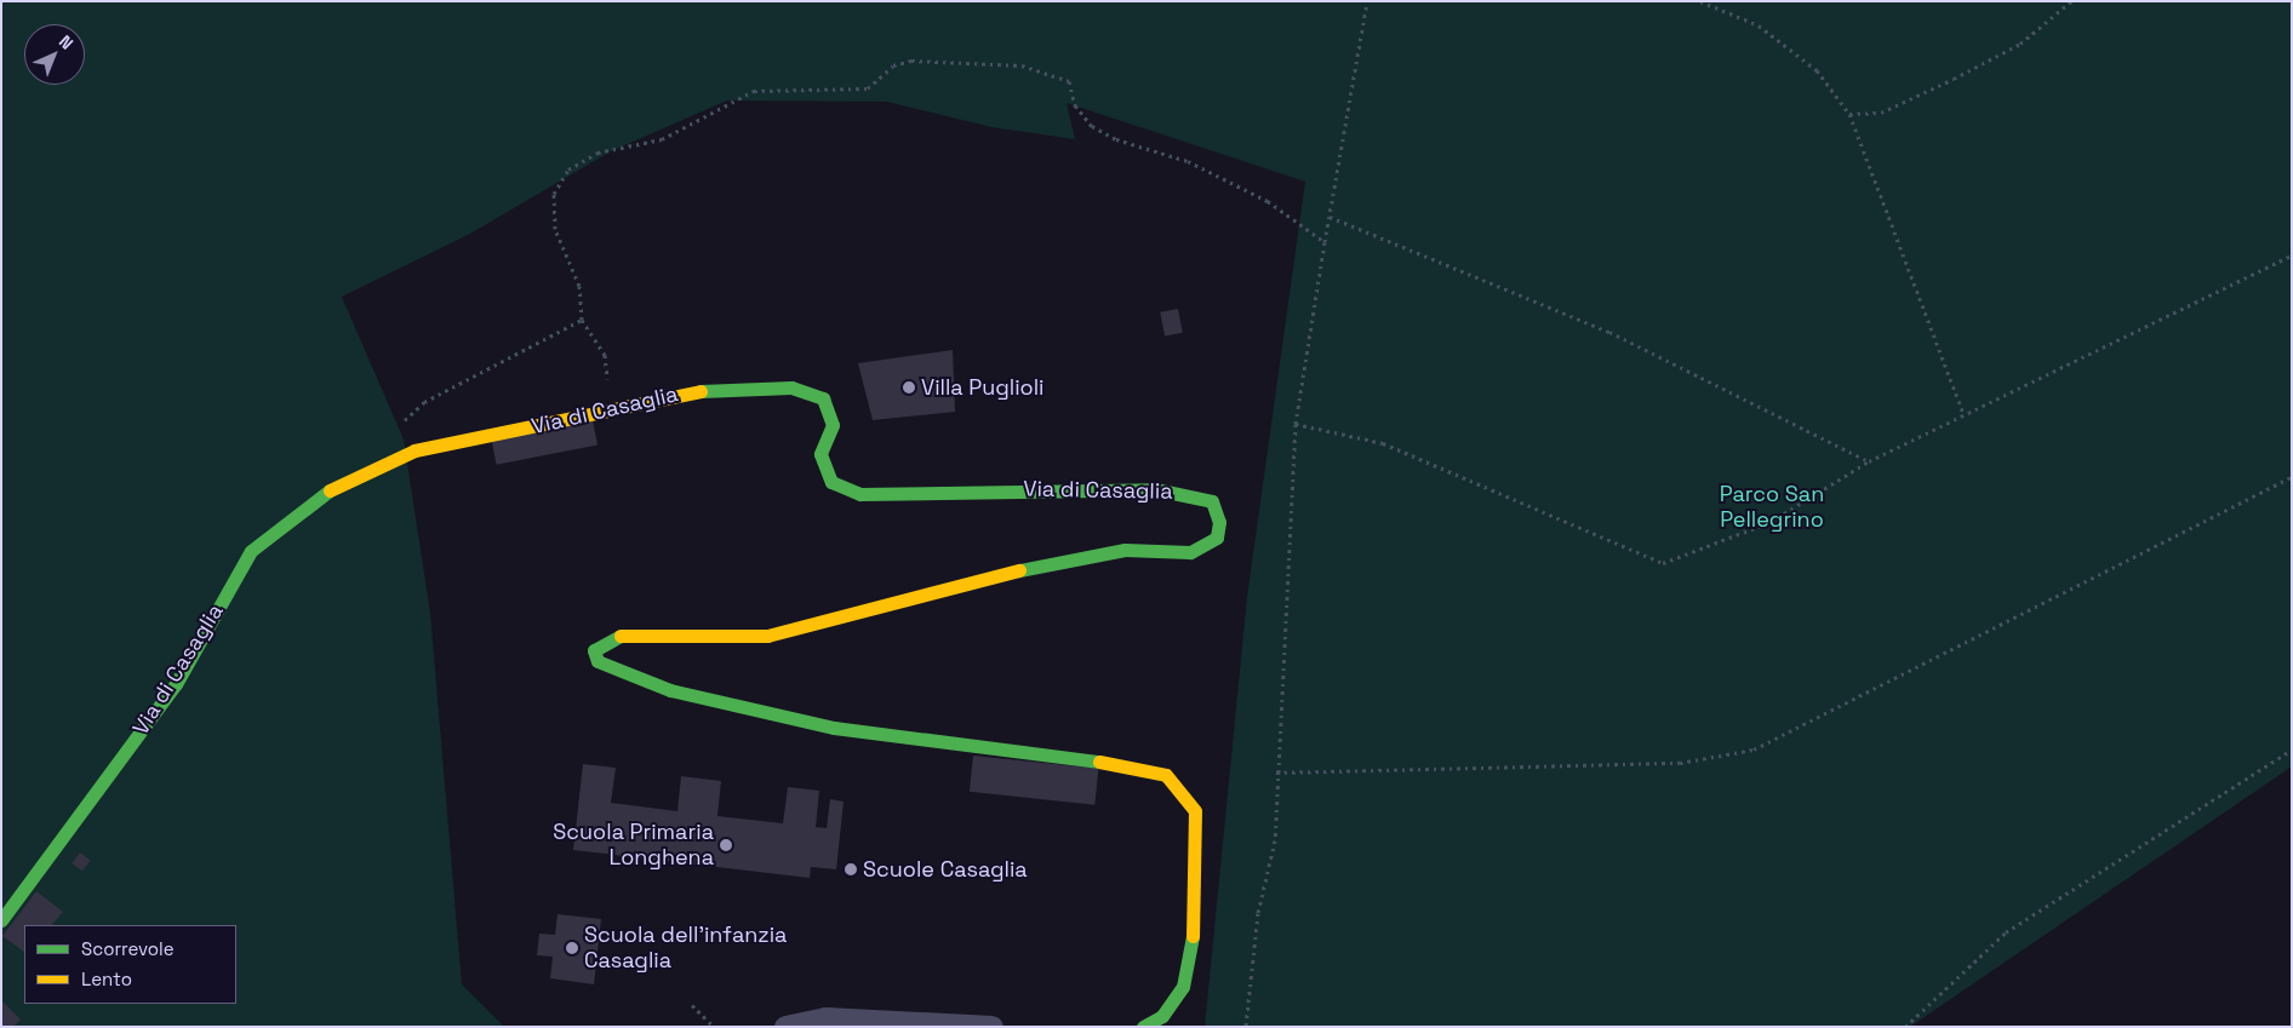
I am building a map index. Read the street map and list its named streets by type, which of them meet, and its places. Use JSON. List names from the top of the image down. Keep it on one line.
{"streets":{"street":["Via di Casaglia"]},"parks":["Parco San Pellegrino"],"places":["Villa Puglioli","Scuola Primaria Longhena","Scuole Casaglia","Scuola dell'infanzia Casaglia"],"legend":["Scorrevole","Lento"],"north":"top right"}
